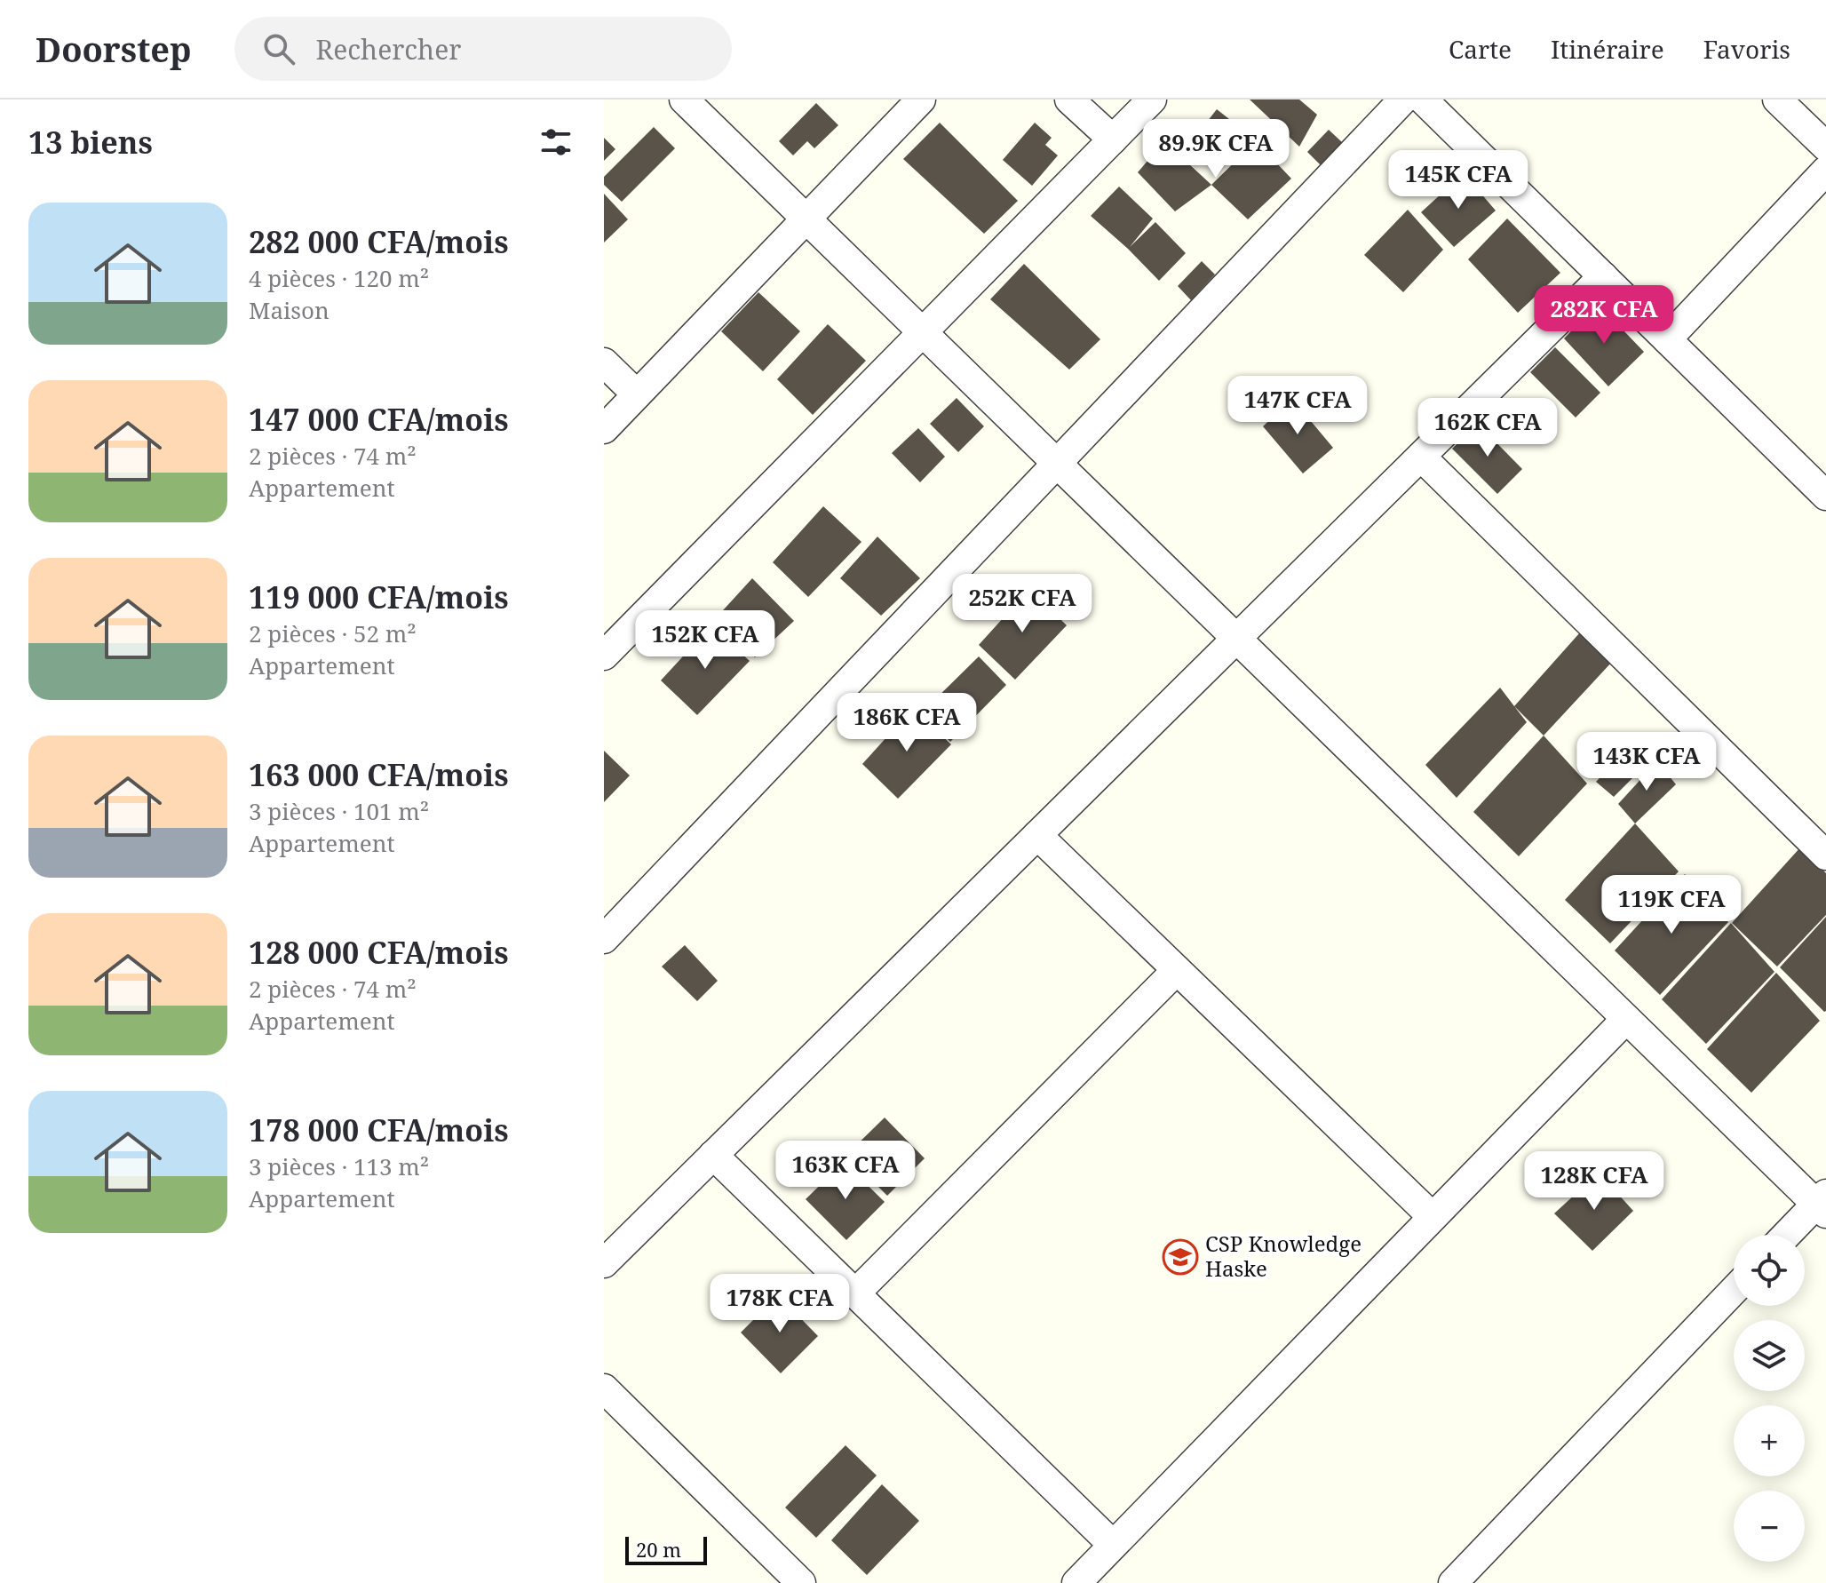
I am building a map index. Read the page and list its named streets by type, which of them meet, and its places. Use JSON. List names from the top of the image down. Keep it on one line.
{"places":{"school or university":["CSP Knowledge Haske"]},"scale_bar":"20 m","page":{"header":"Doorstep","search":"Rechercher","nav":["Carte","Itinéraire","Favoris"],"heading":"13 biens","price":["89.9K CFA","145K CFA","282K CFA","147K CFA","162K CFA","252K CFA","152K CFA","186K CFA","143K CFA","119K CFA","163K CFA","128K CFA","178K CFA"],"list":[{"name":"282 000 CFA/mois","note":"4 pièces · 120 m² · Maison"},{"name":"147 000 CFA/mois","note":"2 pièces · 74 m² · Appartement"},{"name":"119 000 CFA/mois","note":"2 pièces · 52 m² · Appartement"},{"name":"163 000 CFA/mois","note":"3 pièces · 101 m² · Appartement"},{"name":"128 000 CFA/mois","note":"2 pièces · 74 m² · Appartement"},{"name":"178 000 CFA/mois","note":"3 pièces · 113 m² · Appartement"}],"map_buttons":["+","−"],"scale":"20 m"}}
